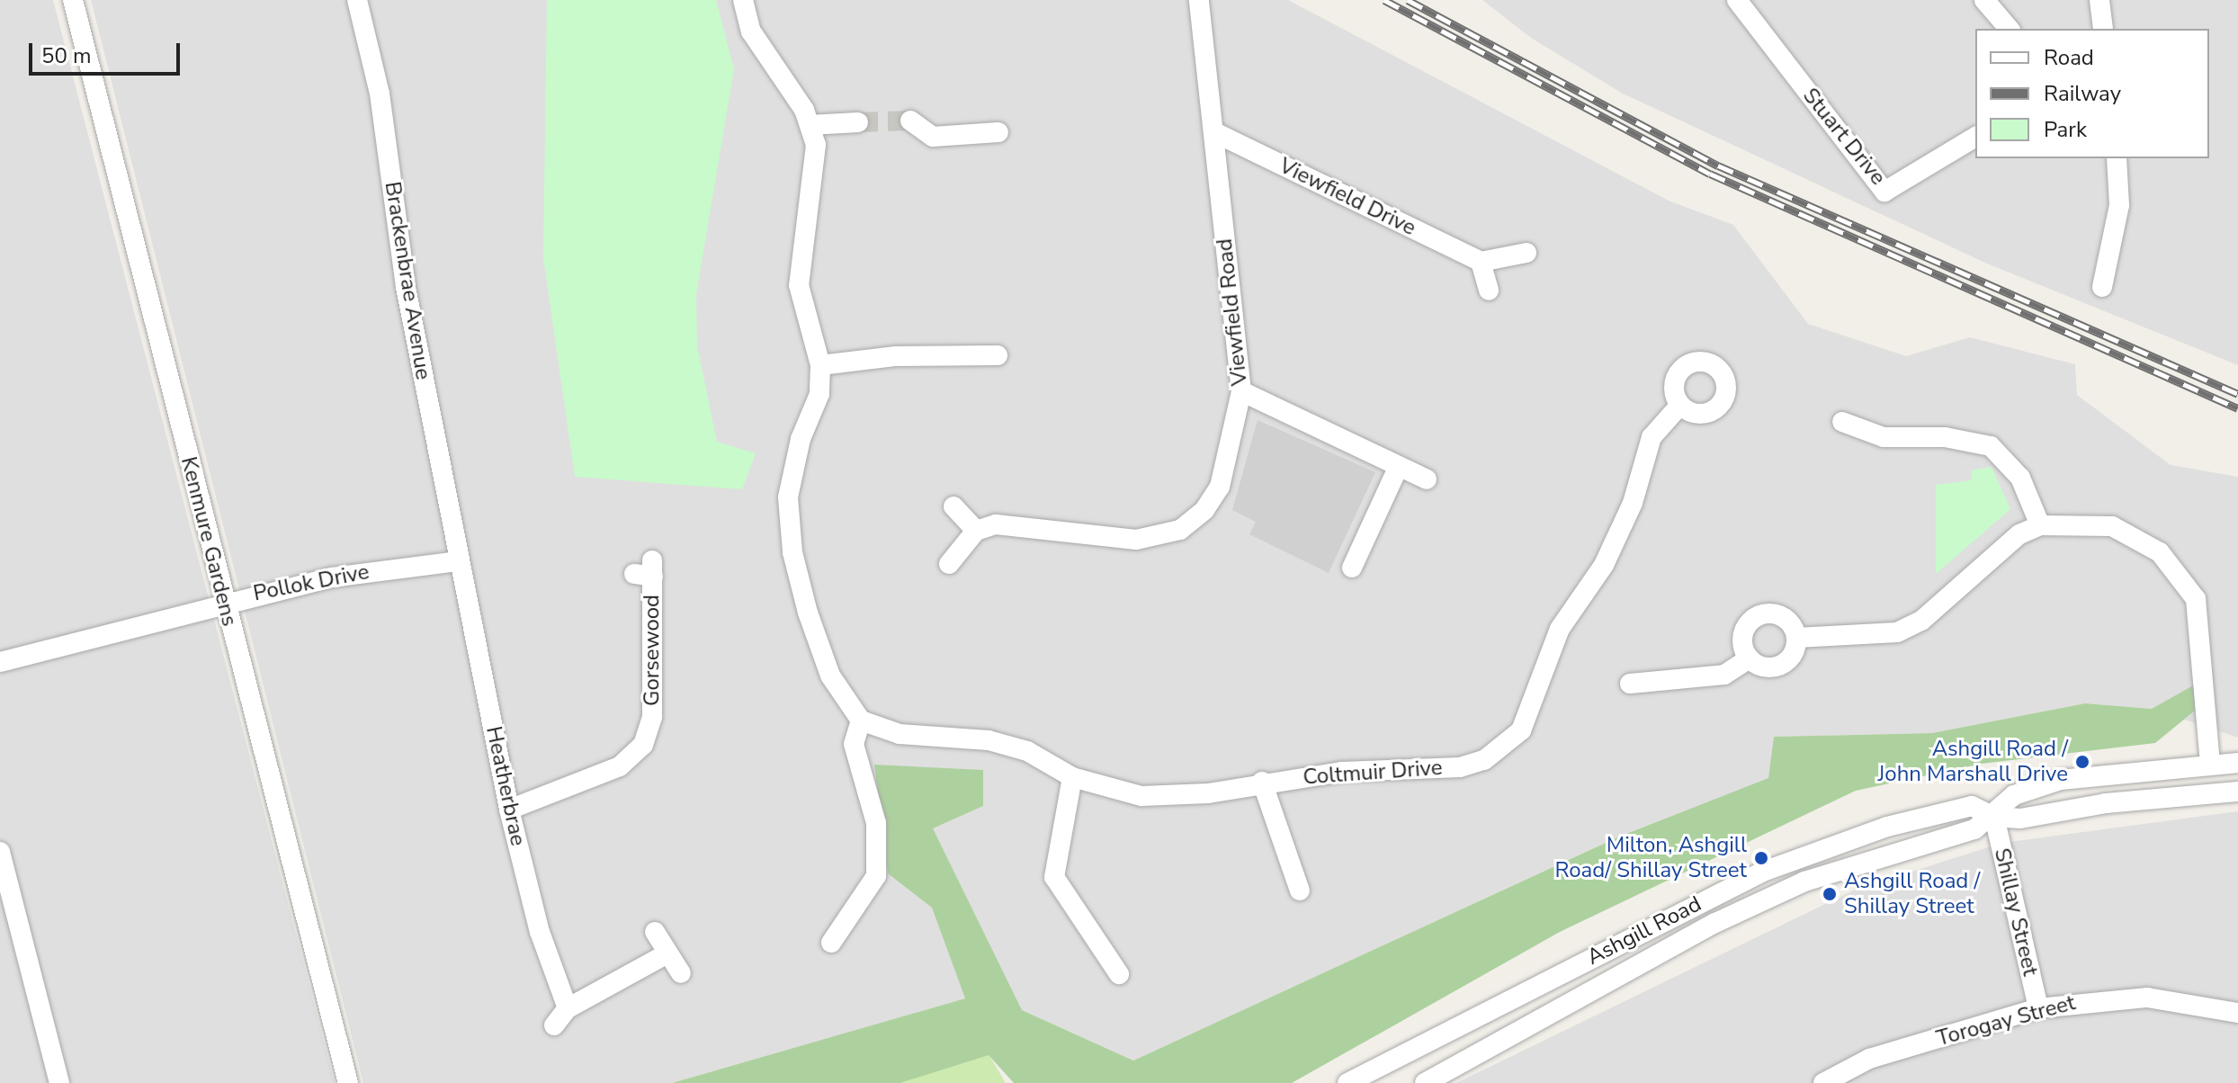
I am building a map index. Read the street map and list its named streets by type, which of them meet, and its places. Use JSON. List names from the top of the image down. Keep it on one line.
{"streets":{"street":["Stuart Drive","Viewfield Drive","Brackenbrae Avenue","Viewfield Road","Kenmure Gardens","Pollok Drive","Gorsewood","Coltmuir Drive","Heatherbrae","Shillay Street","Ashgill Road","Torogay Street"]},"crossings":[["Viewfield Drive","Viewfield Road"],["Brackenbrae Avenue","Pollok Drive"],["Brackenbrae Avenue","Heatherbrae"],["Kenmure Gardens","Pollok Drive"],["Pollok Drive","Heatherbrae"],["Gorsewood","Heatherbrae"],["Shillay Street","Ashgill Road"],["Shillay Street","Torogay Street"]],"places":["Ashgill Road / John Marshall Drive","Milton, Ashgill Road/ Shillay Street","Ashgill Road / Shillay Street"],"legend":["Road","Railway","Park"],"scale_bar":"50 m"}
